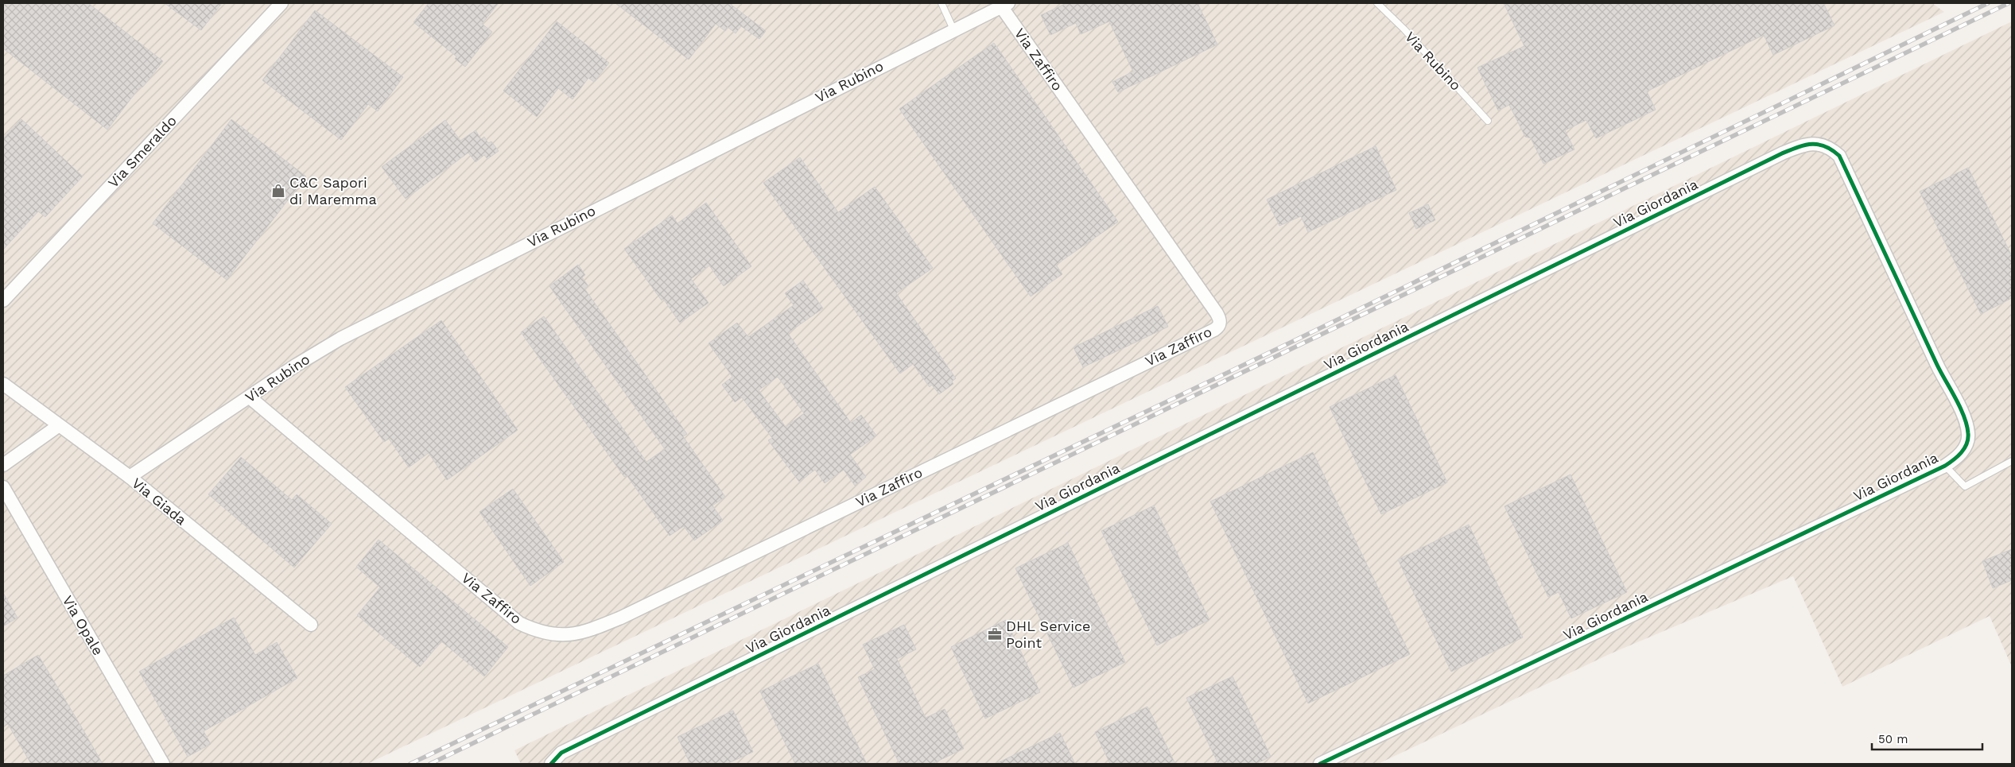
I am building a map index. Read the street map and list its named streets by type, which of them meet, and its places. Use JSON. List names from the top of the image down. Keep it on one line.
{"streets":{"street":["Via Zaffiro","Via Rubino","Via Smeraldo","Via Giordania","Via Giada","Via Opale"]},"crossings":[["Via Zaffiro","Via Rubino"],["Via Rubino","Via Giada"]],"places":{"shop":["C&C Sapori di Maremma"],"office":["DHL Service Point"]},"scale_bar":"50 m"}
